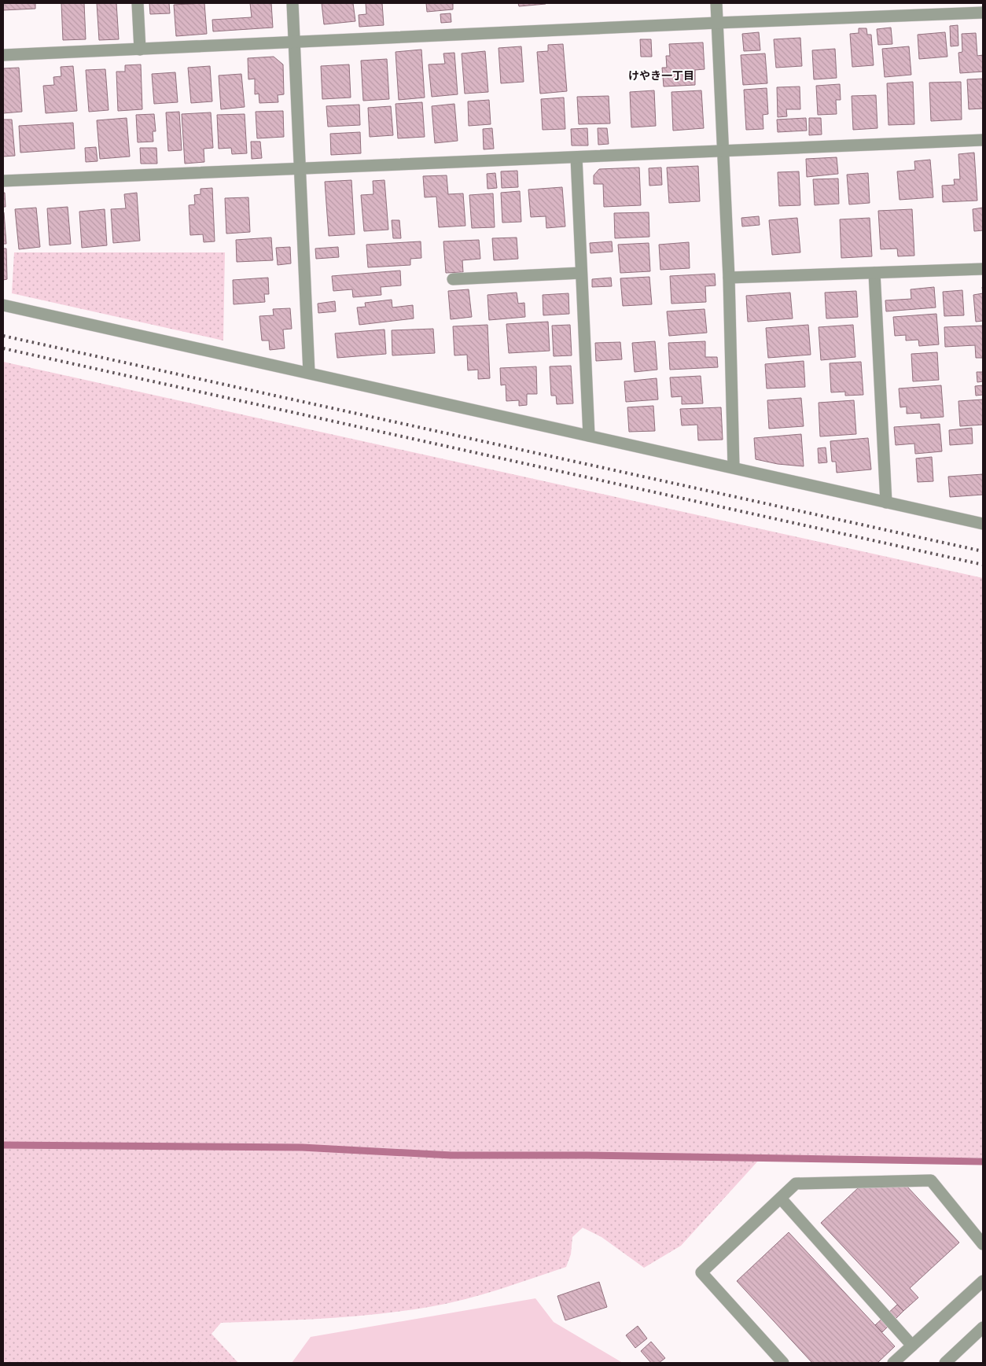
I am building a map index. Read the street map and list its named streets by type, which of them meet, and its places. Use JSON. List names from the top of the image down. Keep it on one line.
{"districts":["けやき一丁目"]}
